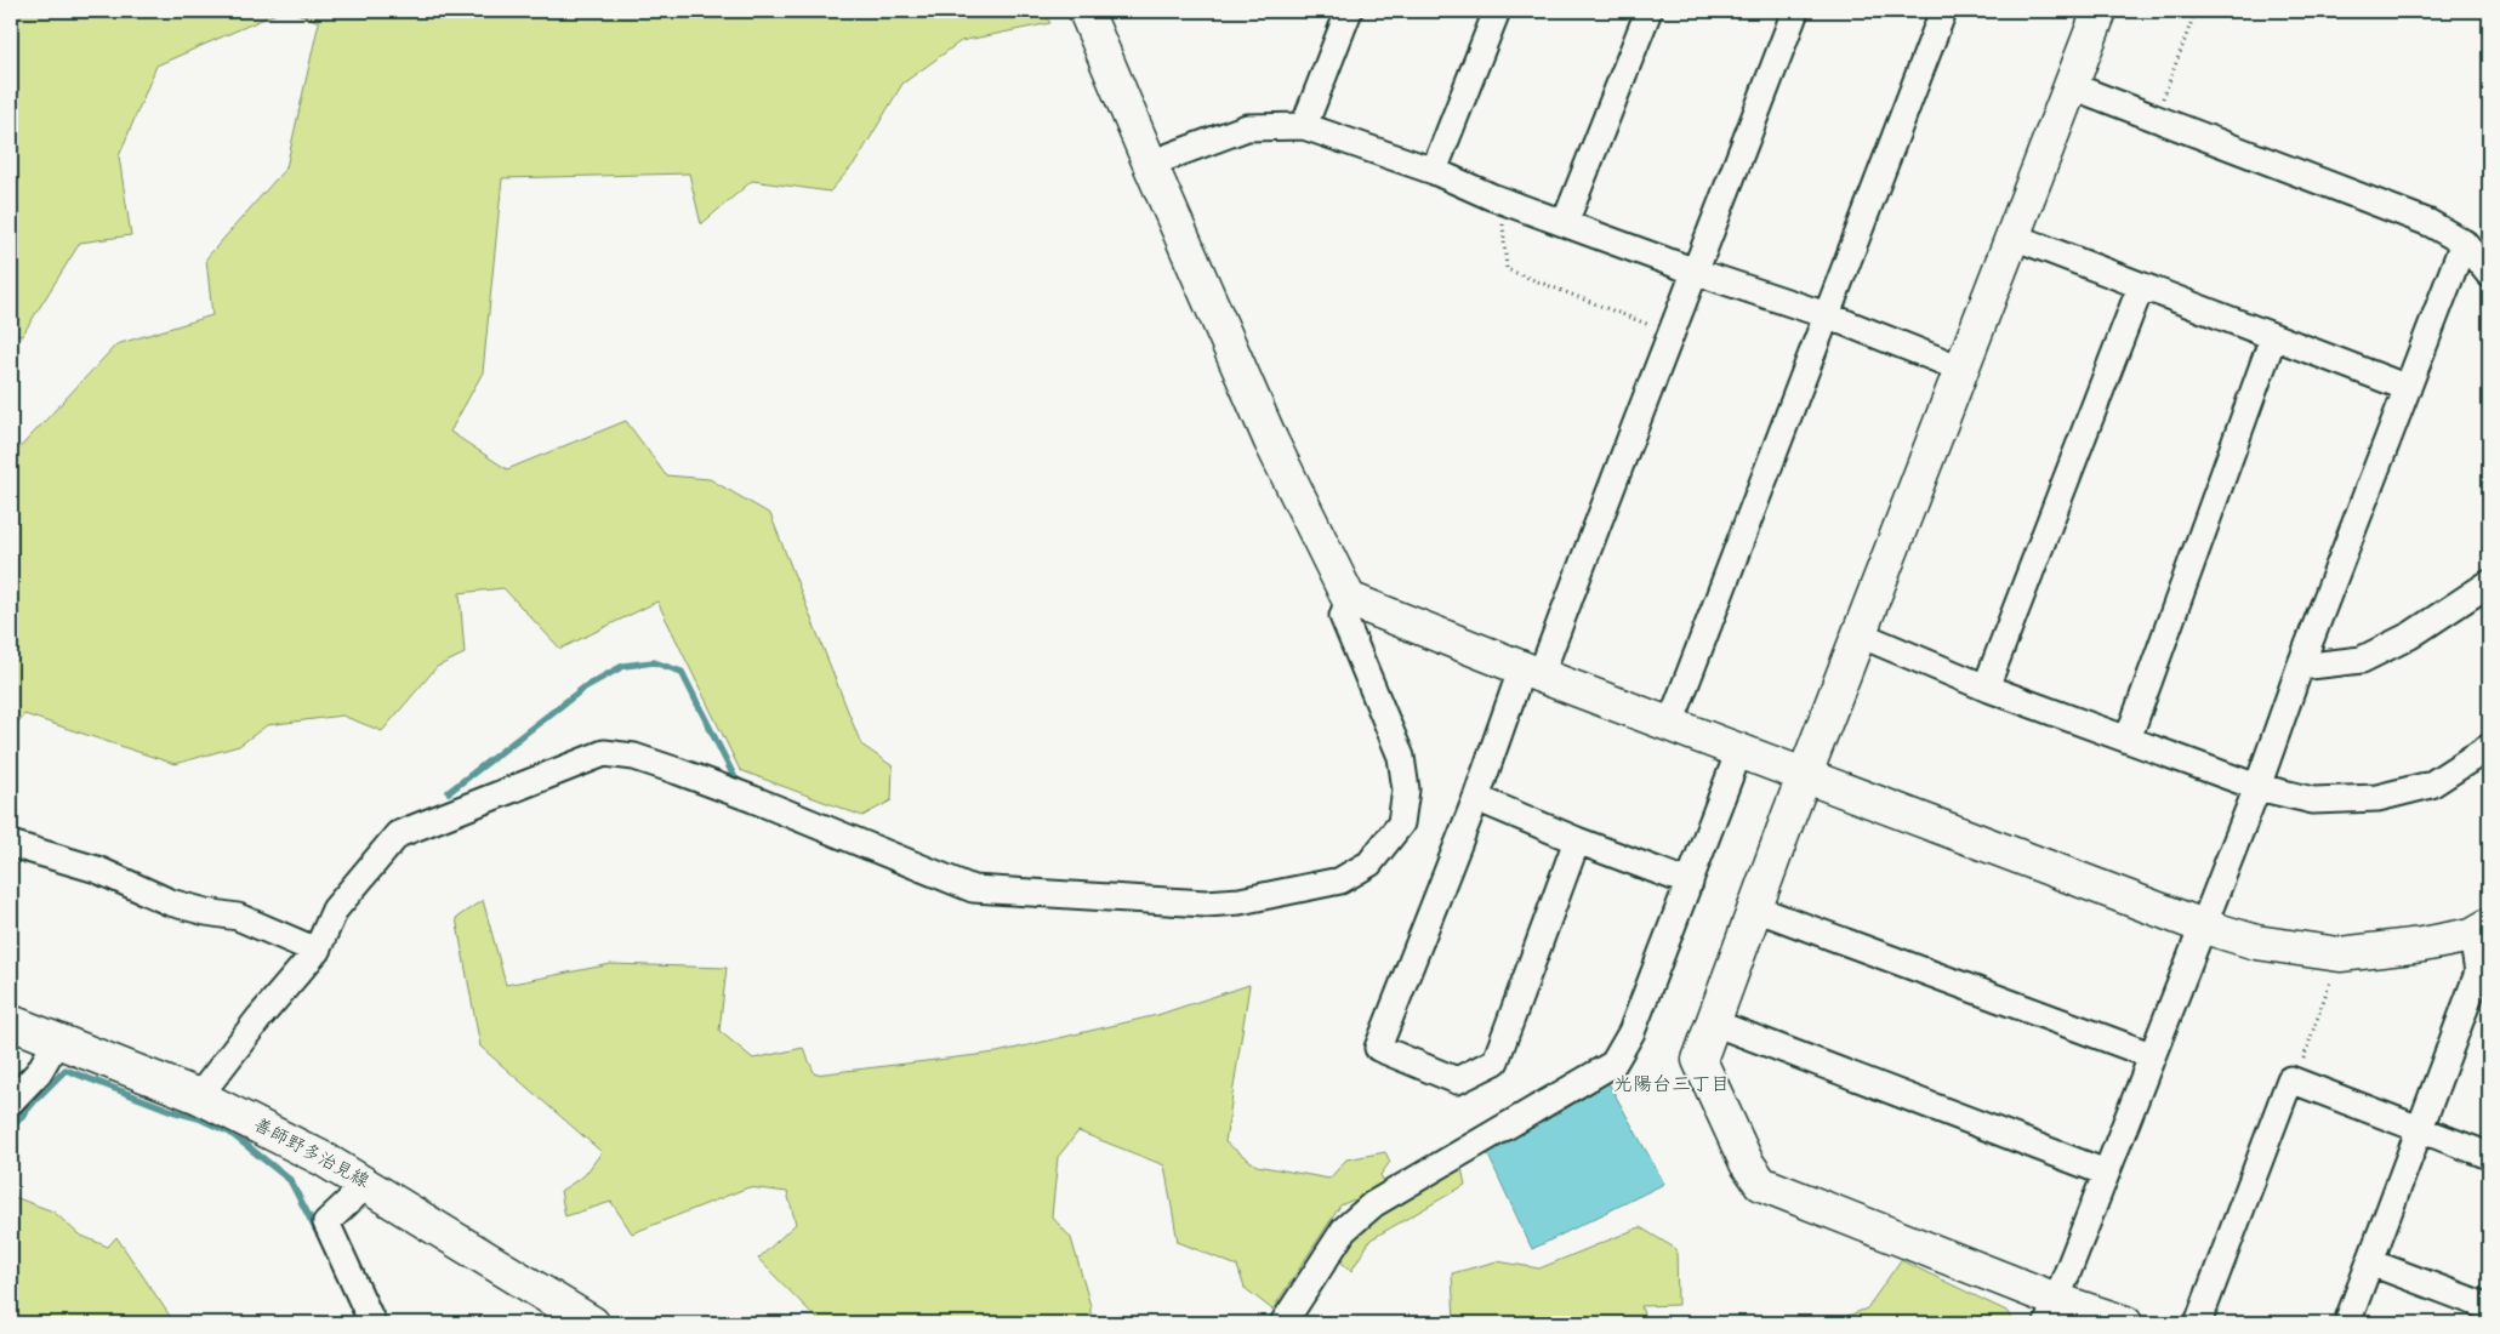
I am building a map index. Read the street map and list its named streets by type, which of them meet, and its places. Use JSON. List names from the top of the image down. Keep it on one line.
{"streets":{"street":["善師野多治見線"]},"districts":["光陽台三丁目"]}
